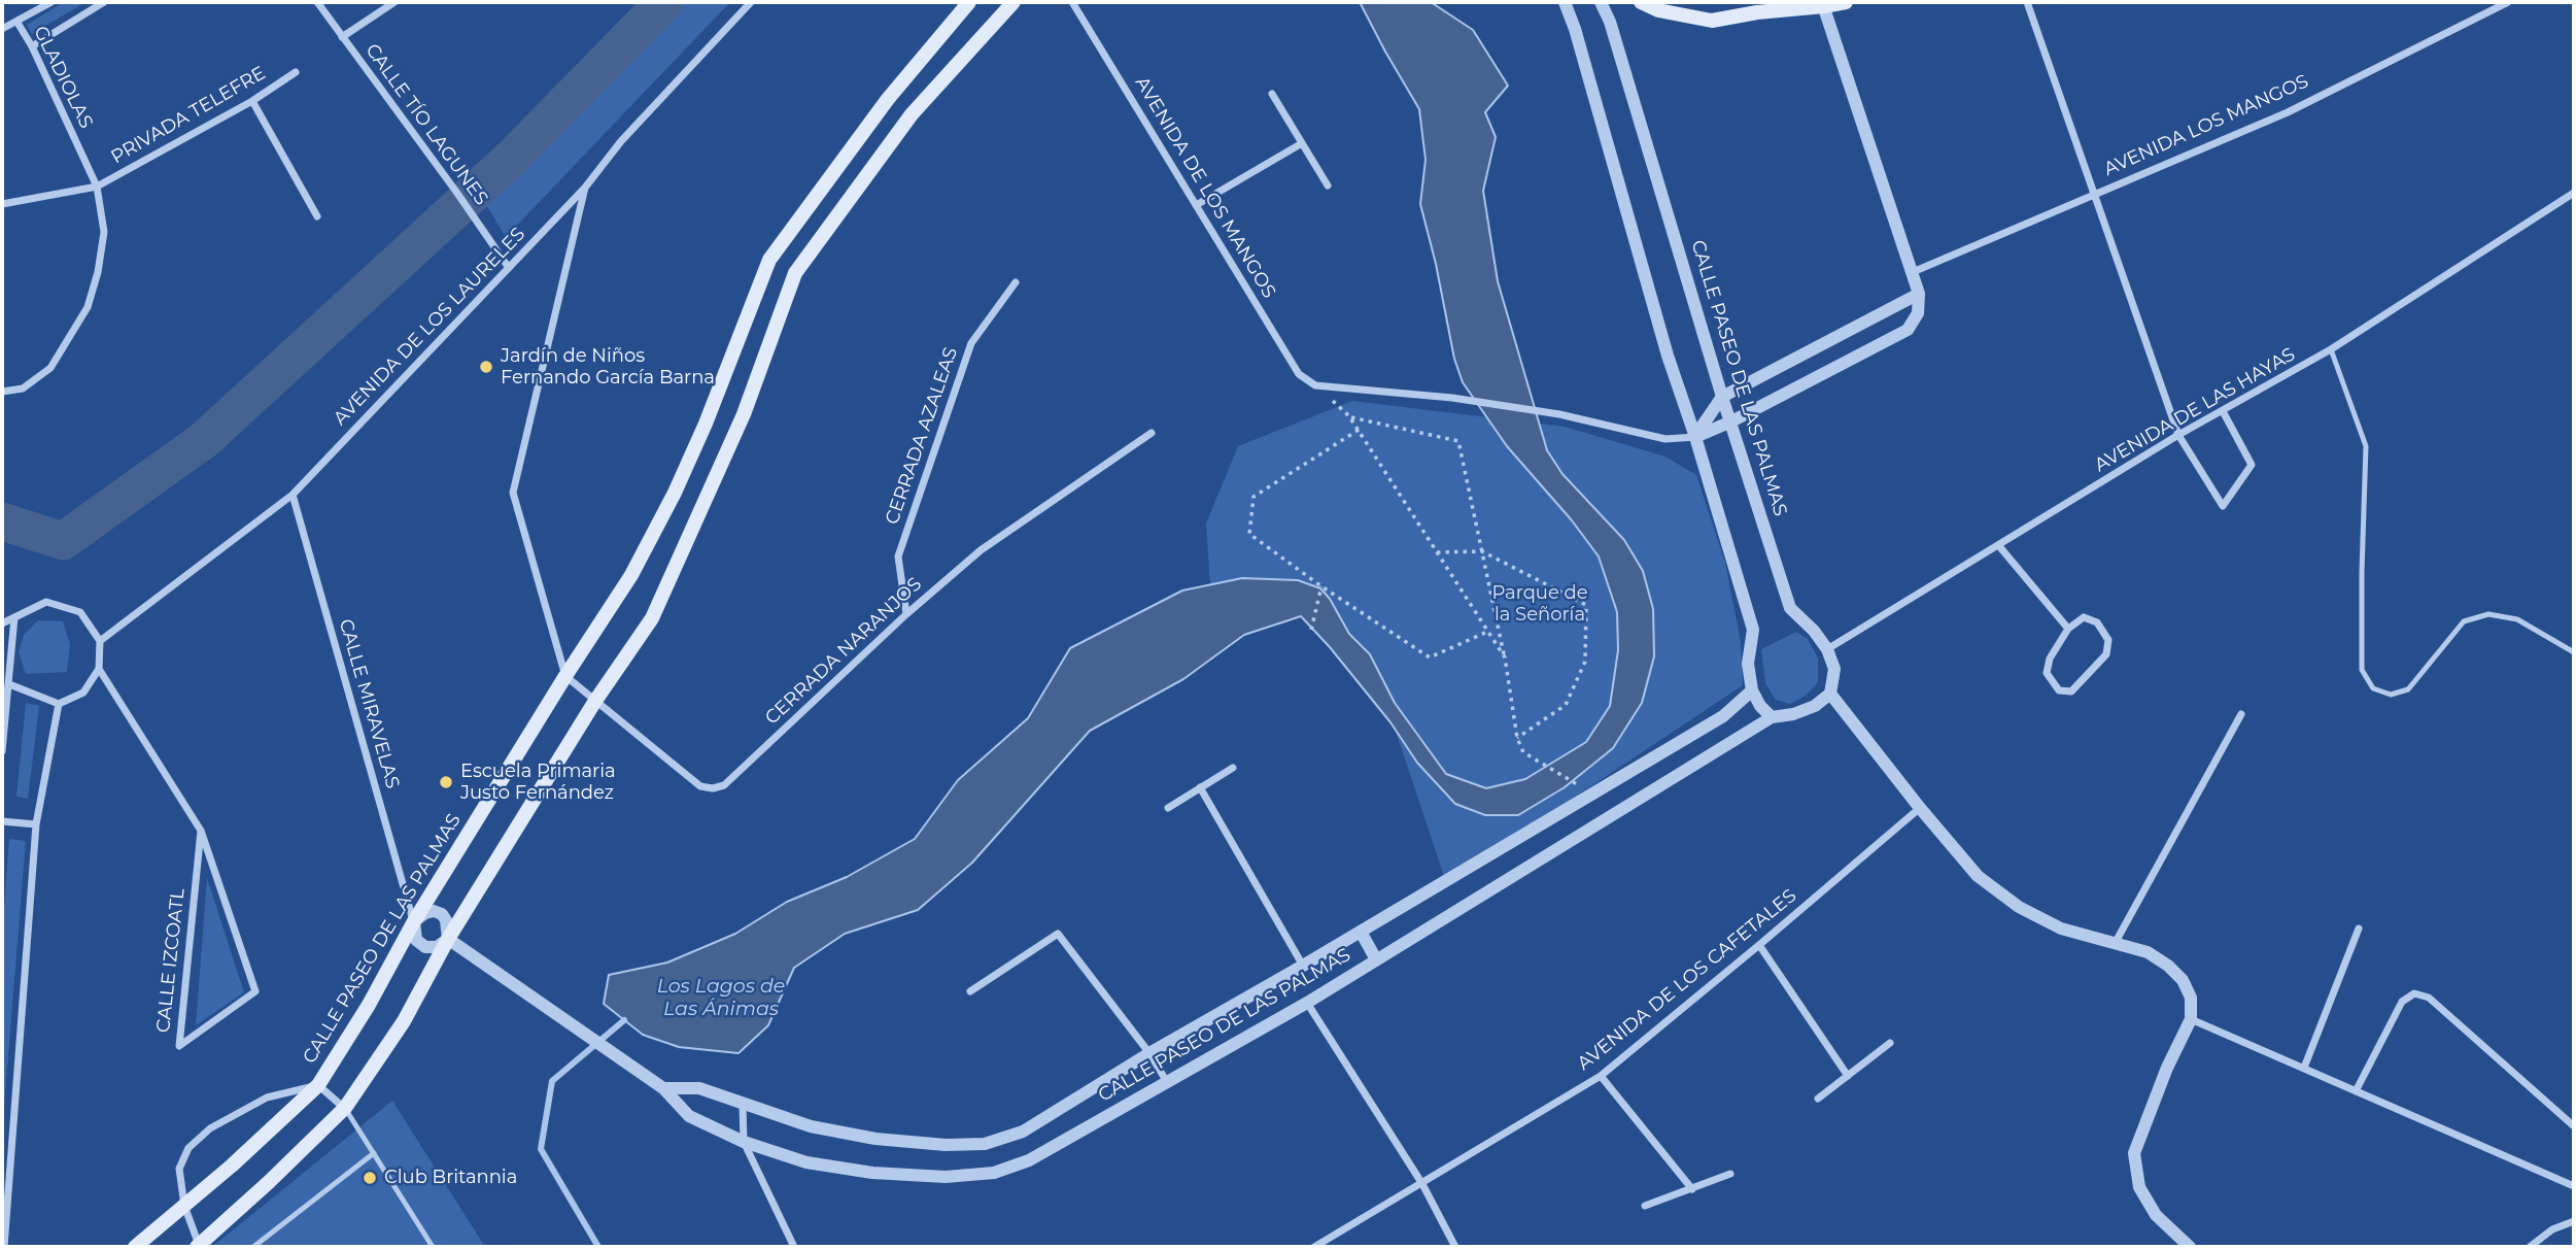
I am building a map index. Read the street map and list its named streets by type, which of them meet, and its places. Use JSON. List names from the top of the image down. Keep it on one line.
{"streets":{"main road":["CALLE PASEO DE LAS PALMAS"],"street":["GLADIOLAS","PRIVADA TELEFRE","CALLE TÍO LAGUNES","AVENIDA LOS MANGOS","AVENIDA DE LOS MANGOS","AVENIDA DE LOS LAURELES","AVENIDA DE LAS HAYAS","CERRADA AZALEAS","CERRADA NARANJOS","CALLE MIRAVELAS","CALLE IZCOATL","AVENIDA DE LOS CAFETALES"]},"crossings":[["GLADIOLAS","PRIVADA TELEFRE"],["CALLE TÍO LAGUNES","AVENIDA DE LOS LAURELES"],["AVENIDA DE LOS LAURELES","CALLE MIRAVELAS"],["AVENIDA DE LOS LAURELES","CALLE IZCOATL"],["CALLE PASEO DE LAS PALMAS","AVENIDA DE LAS HAYAS"],["CALLE PASEO DE LAS PALMAS","CERRADA NARANJOS"],["CALLE PASEO DE LAS PALMAS","CALLE MIRAVELAS"],["CERRADA AZALEAS","CERRADA NARANJOS"]],"water":["Los Lagos de Las Ánimas"],"parks":["Parque de la Señoría"],"places":["Jardín de Niños Fernando García Barna","Escuela Primaria Justo Fernández","Club Britannia"]}
